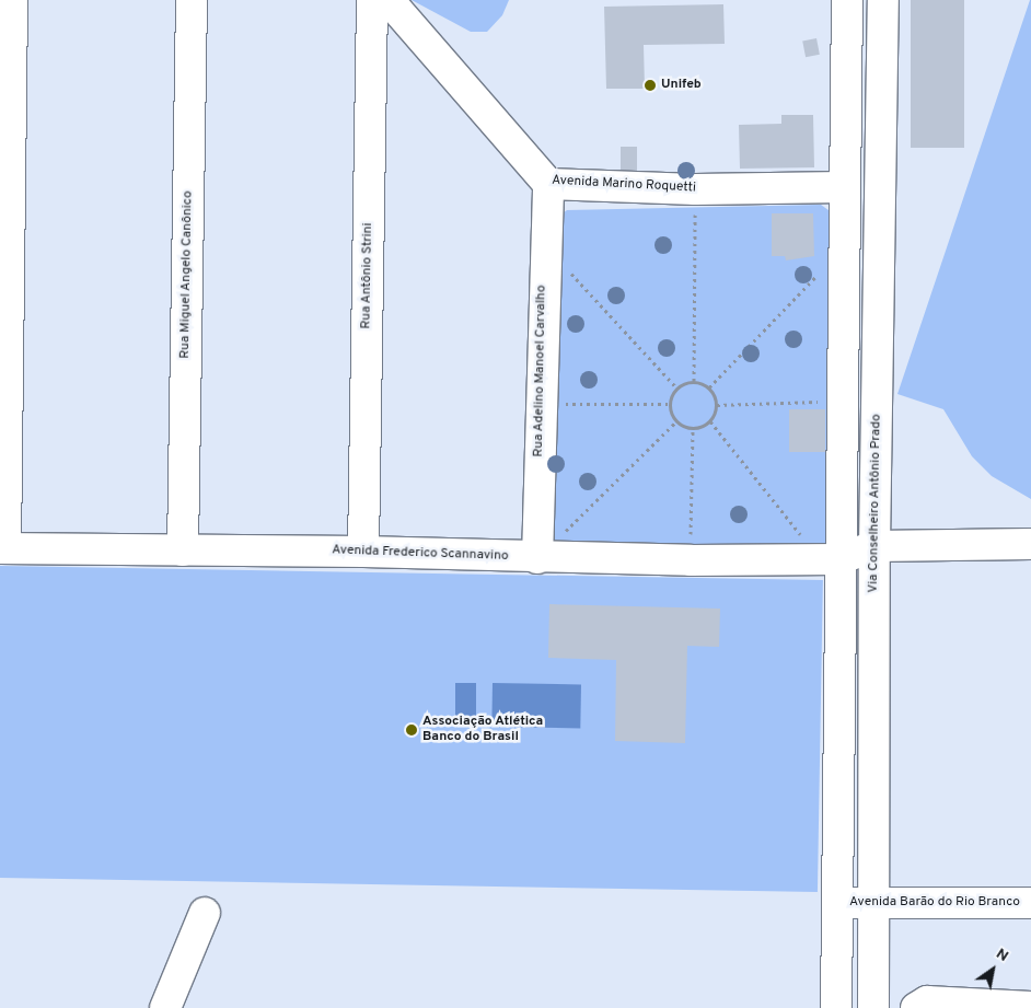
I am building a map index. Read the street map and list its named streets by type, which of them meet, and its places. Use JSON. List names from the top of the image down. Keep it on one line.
{"streets":{"street":["Avenida Marino Roquetti","Rua Miguel Angelo Canônico","Rua Antônio Strini","Rua Adelino Manoel Carvalho","Via Conselheiro Antônio Prado","Avenida Frederico Scannavino","Avenida Barão do Rio Branco"]},"crossings":[["Avenida Marino Roquetti","Rua Adelino Manoel Carvalho"],["Rua Miguel Angelo Canônico","Avenida Frederico Scannavino"],["Rua Antônio Strini","Avenida Frederico Scannavino"],["Rua Adelino Manoel Carvalho","Avenida Frederico Scannavino"],["Via Conselheiro Antônio Prado","Avenida Barão do Rio Branco"]],"places":["Unifeb","Associação Atlética Banco do Brasil"],"north":"top right"}
